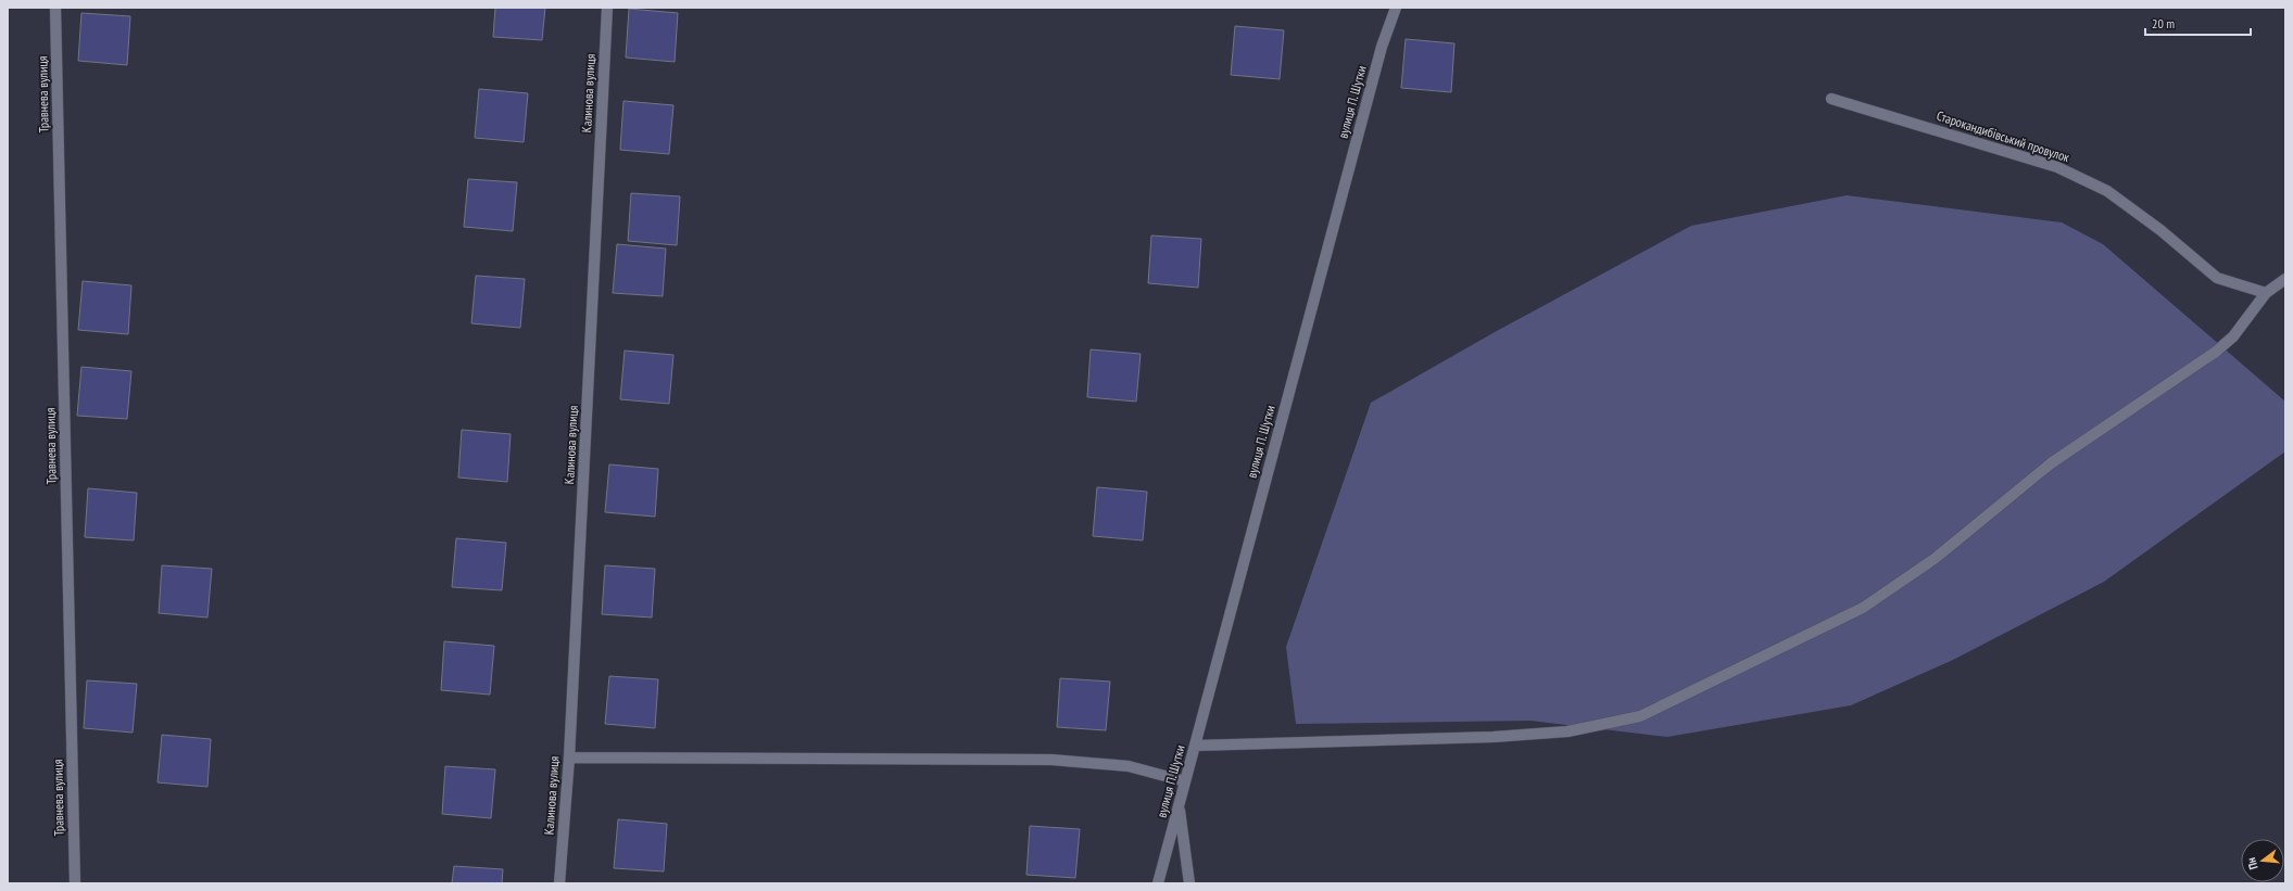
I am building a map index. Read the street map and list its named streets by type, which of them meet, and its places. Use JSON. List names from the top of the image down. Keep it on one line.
{"streets":{"street":["Калинова вулиця","Травнева вулиця","вулиця П. Шутки","Старокандибівський провулок"]},"scale_bar":"20 m","north":"left"}
